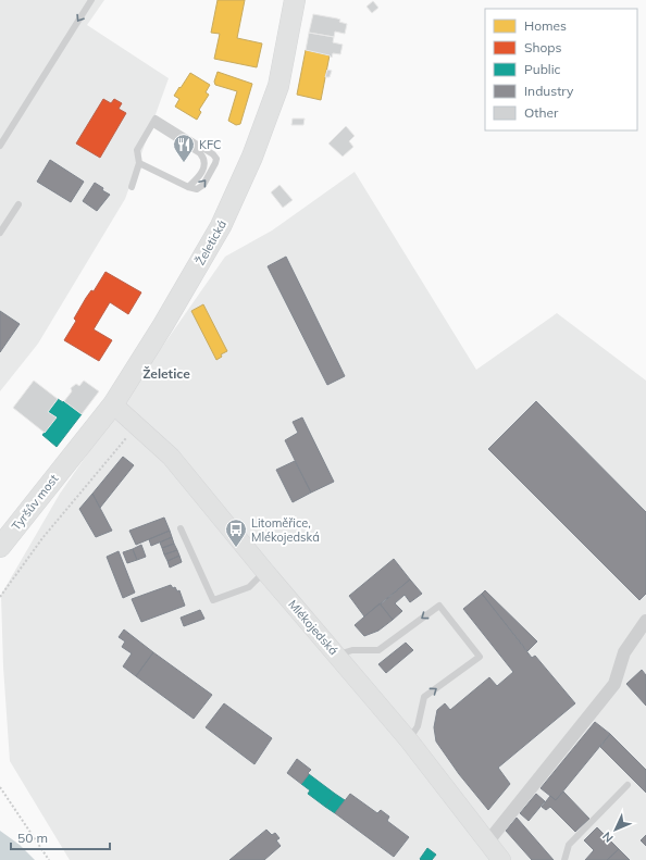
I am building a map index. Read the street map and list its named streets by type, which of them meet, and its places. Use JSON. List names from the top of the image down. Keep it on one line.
{"streets":{"main road":["Želetická","Tyršův most"],"street":["Mlékojedská"]},"crossings":[["Želetická","Tyršův most"],["Želetická","Mlékojedská"]],"districts":["Želetice"],"places":{"restaurant":["KFC"],"bus stop":["Litoměřice, Mlékojedská"]},"legend":["Homes","Shops","Public","Industry","Other"],"scale_bar":"50 m","north":"bottom left"}
